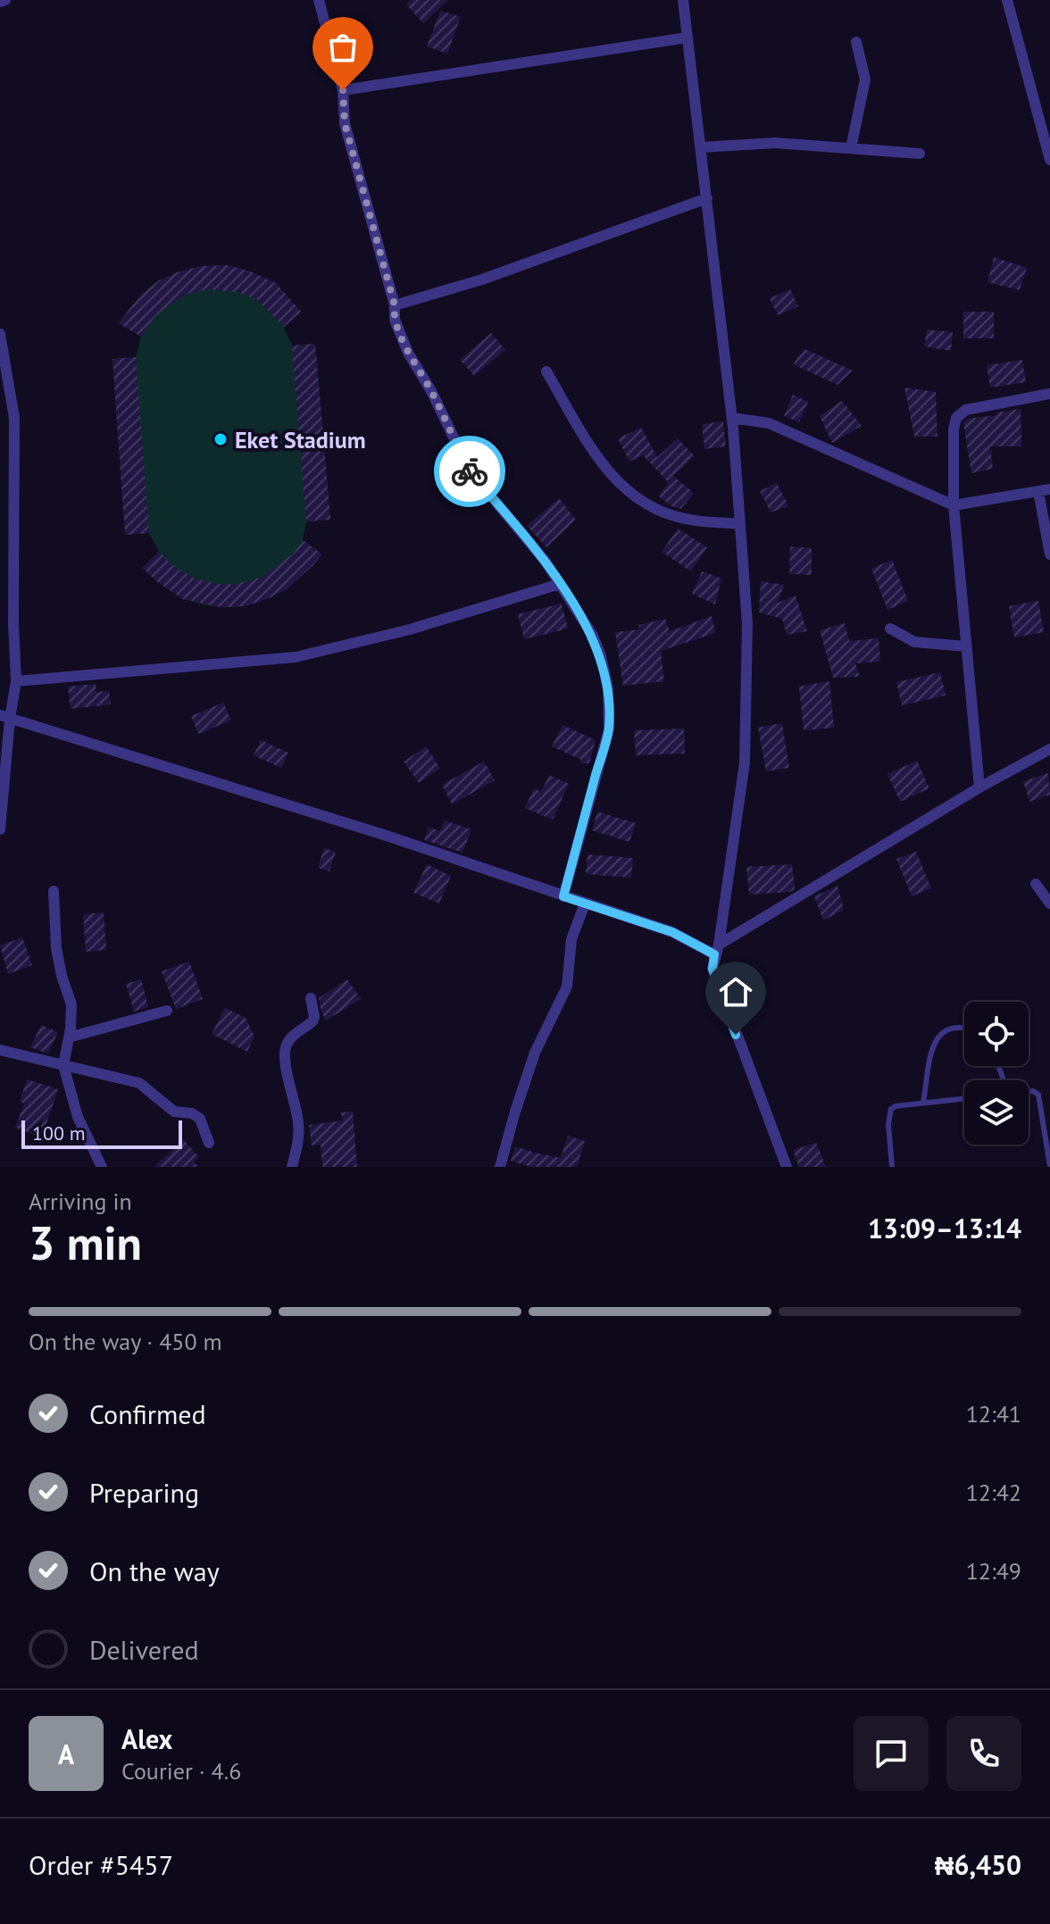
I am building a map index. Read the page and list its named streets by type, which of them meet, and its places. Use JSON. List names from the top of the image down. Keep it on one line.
{"places":["Eket Stadium"],"scale_bar":"100 m","page":{"scale":"100 m","heading":["3 min","Arriving in","13:09–13:14"],"panel":["Alex","Courier · 4.6","Order #5457","₦6,450"],"bar":"On the way · 450 m","list":[["Confirmed","12:41"],["Preparing","12:42"],["On the way","12:49"],"Delivered"],"round":"A"}}
